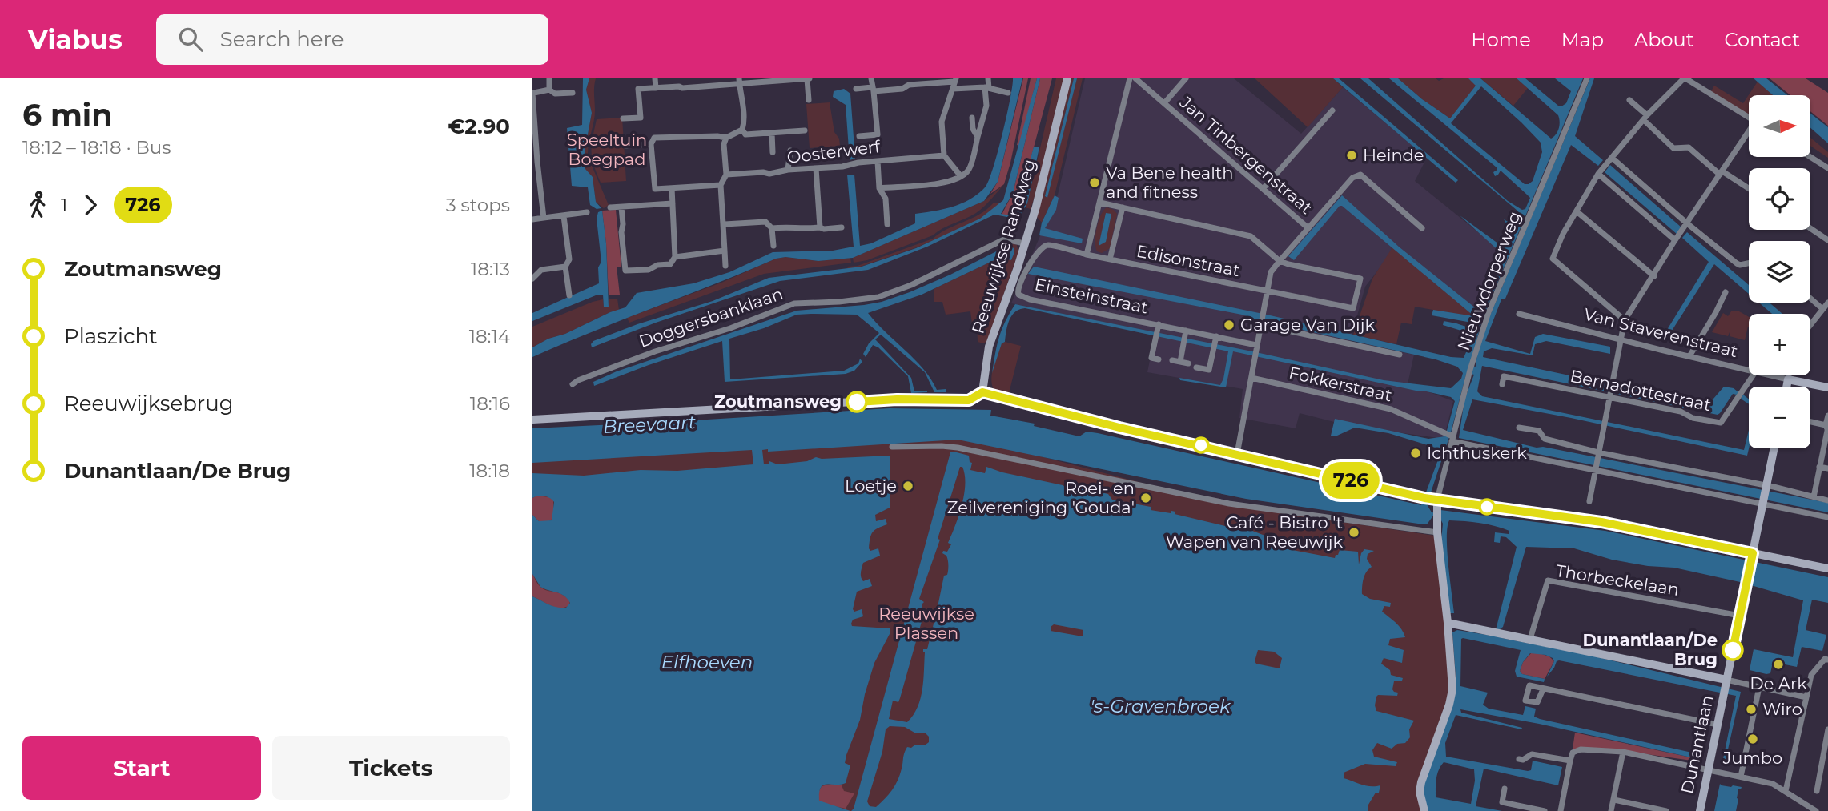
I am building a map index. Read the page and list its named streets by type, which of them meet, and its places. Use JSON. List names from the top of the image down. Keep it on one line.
{"streets":{"street":["Oosterwerf","Jan Tinbergenstraat","Reeuwijkse Randweg","Edisonstraat","Nieuwdorperweg","Einsteinstraat","Doggersbanklaan","Van Staverenstraat","Fokkerstraat","Bernadottestraat","Thorbeckelaan","Dunantlaan"]},"crossings":[["Reeuwijkse Randweg","Doggersbanklaan"],["Edisonstraat","Einsteinstraat"],["Nieuwdorperweg","Fokkerstraat"],["Fokkerstraat","Dunantlaan"],["Thorbeckelaan","Dunantlaan"]],"water":["Breevaart","Elfhoeven","'s-Gravenbroek"],"parks":["Speeltuin Boegpad","Reeuwijkse Plassen"],"places":["Heinde","Va Bene health and fitness","Garage Van Dijk","Zoutmansweg","Ichthuskerk","Loetje","Roei- en Zeilvereniging 'Gouda'","Café - Bistro 't Wapen van Reeuwijk","Dunantlaan/De Brug","De Ark","Wiro","Jumbo"],"lines":["bus line 726"],"north":"right","page":{"header":"Viabus","search":"Search here","nav":["Home","Map","About","Contact"],"heading":["6 min","18:12 – 18:18 · Bus","€2.90"],"on_map":"726","map_buttons":["+","−"],"legs":["1","726","3 stops"],"list":[{"name":"Zoutmansweg","value":"18:13"},{"name":"Plaszicht","value":"18:14"},{"name":"Reeuwijksebrug","value":"18:16"},{"name":"Dunantlaan/De Brug","value":"18:18"}],"buttons":["Start","Tickets"]}}
